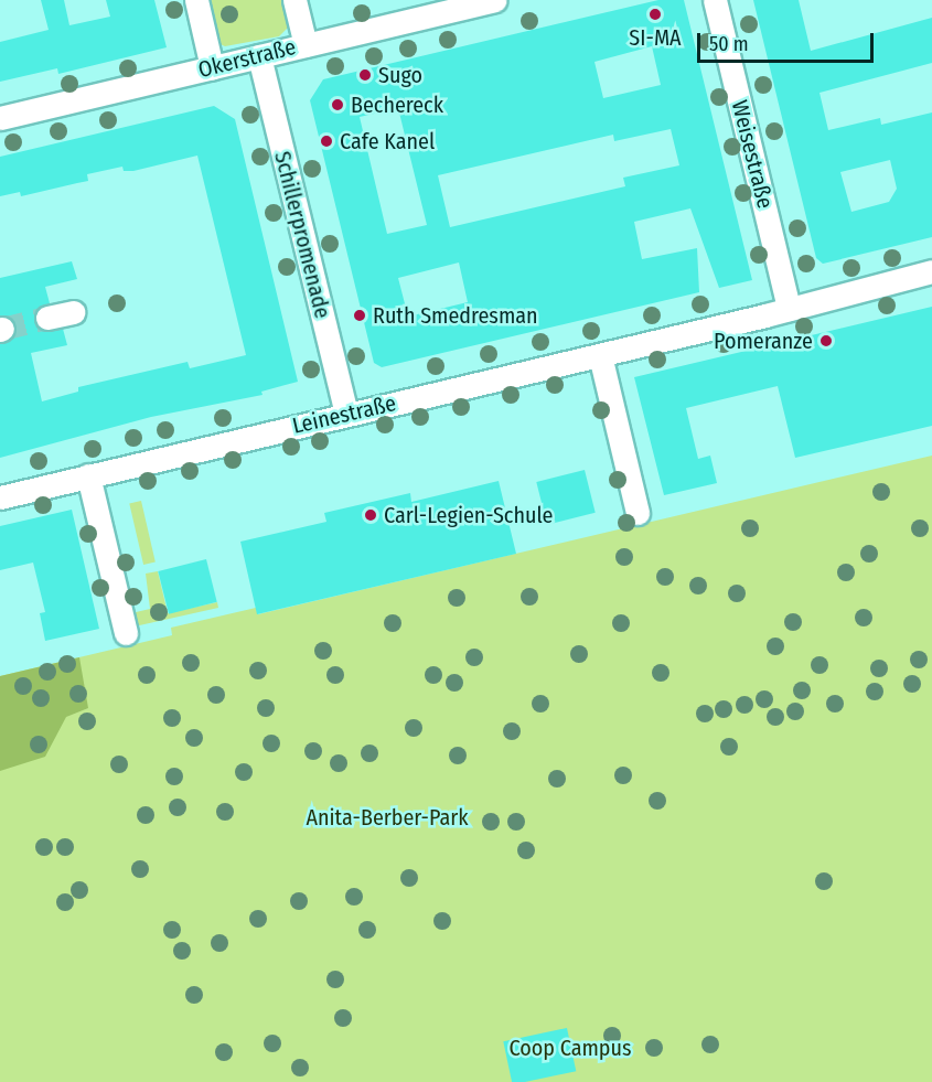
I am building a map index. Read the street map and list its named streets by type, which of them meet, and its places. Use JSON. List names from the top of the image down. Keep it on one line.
{"streets":{"street":["Okerstraße","Weisestraße","Schillerpromenade","Leinestraße"]},"crossings":[["Okerstraße","Schillerpromenade"],["Weisestraße","Leinestraße"],["Schillerpromenade","Leinestraße"]],"parks":["Anita-Berber-Park","Coop Campus"],"places":["SI-MA","Sugo","Bechereck","Cafe Kanel","Ruth Smedresman","Pomeranze","Carl-Legien-Schule"],"scale_bar":"50 m"}
